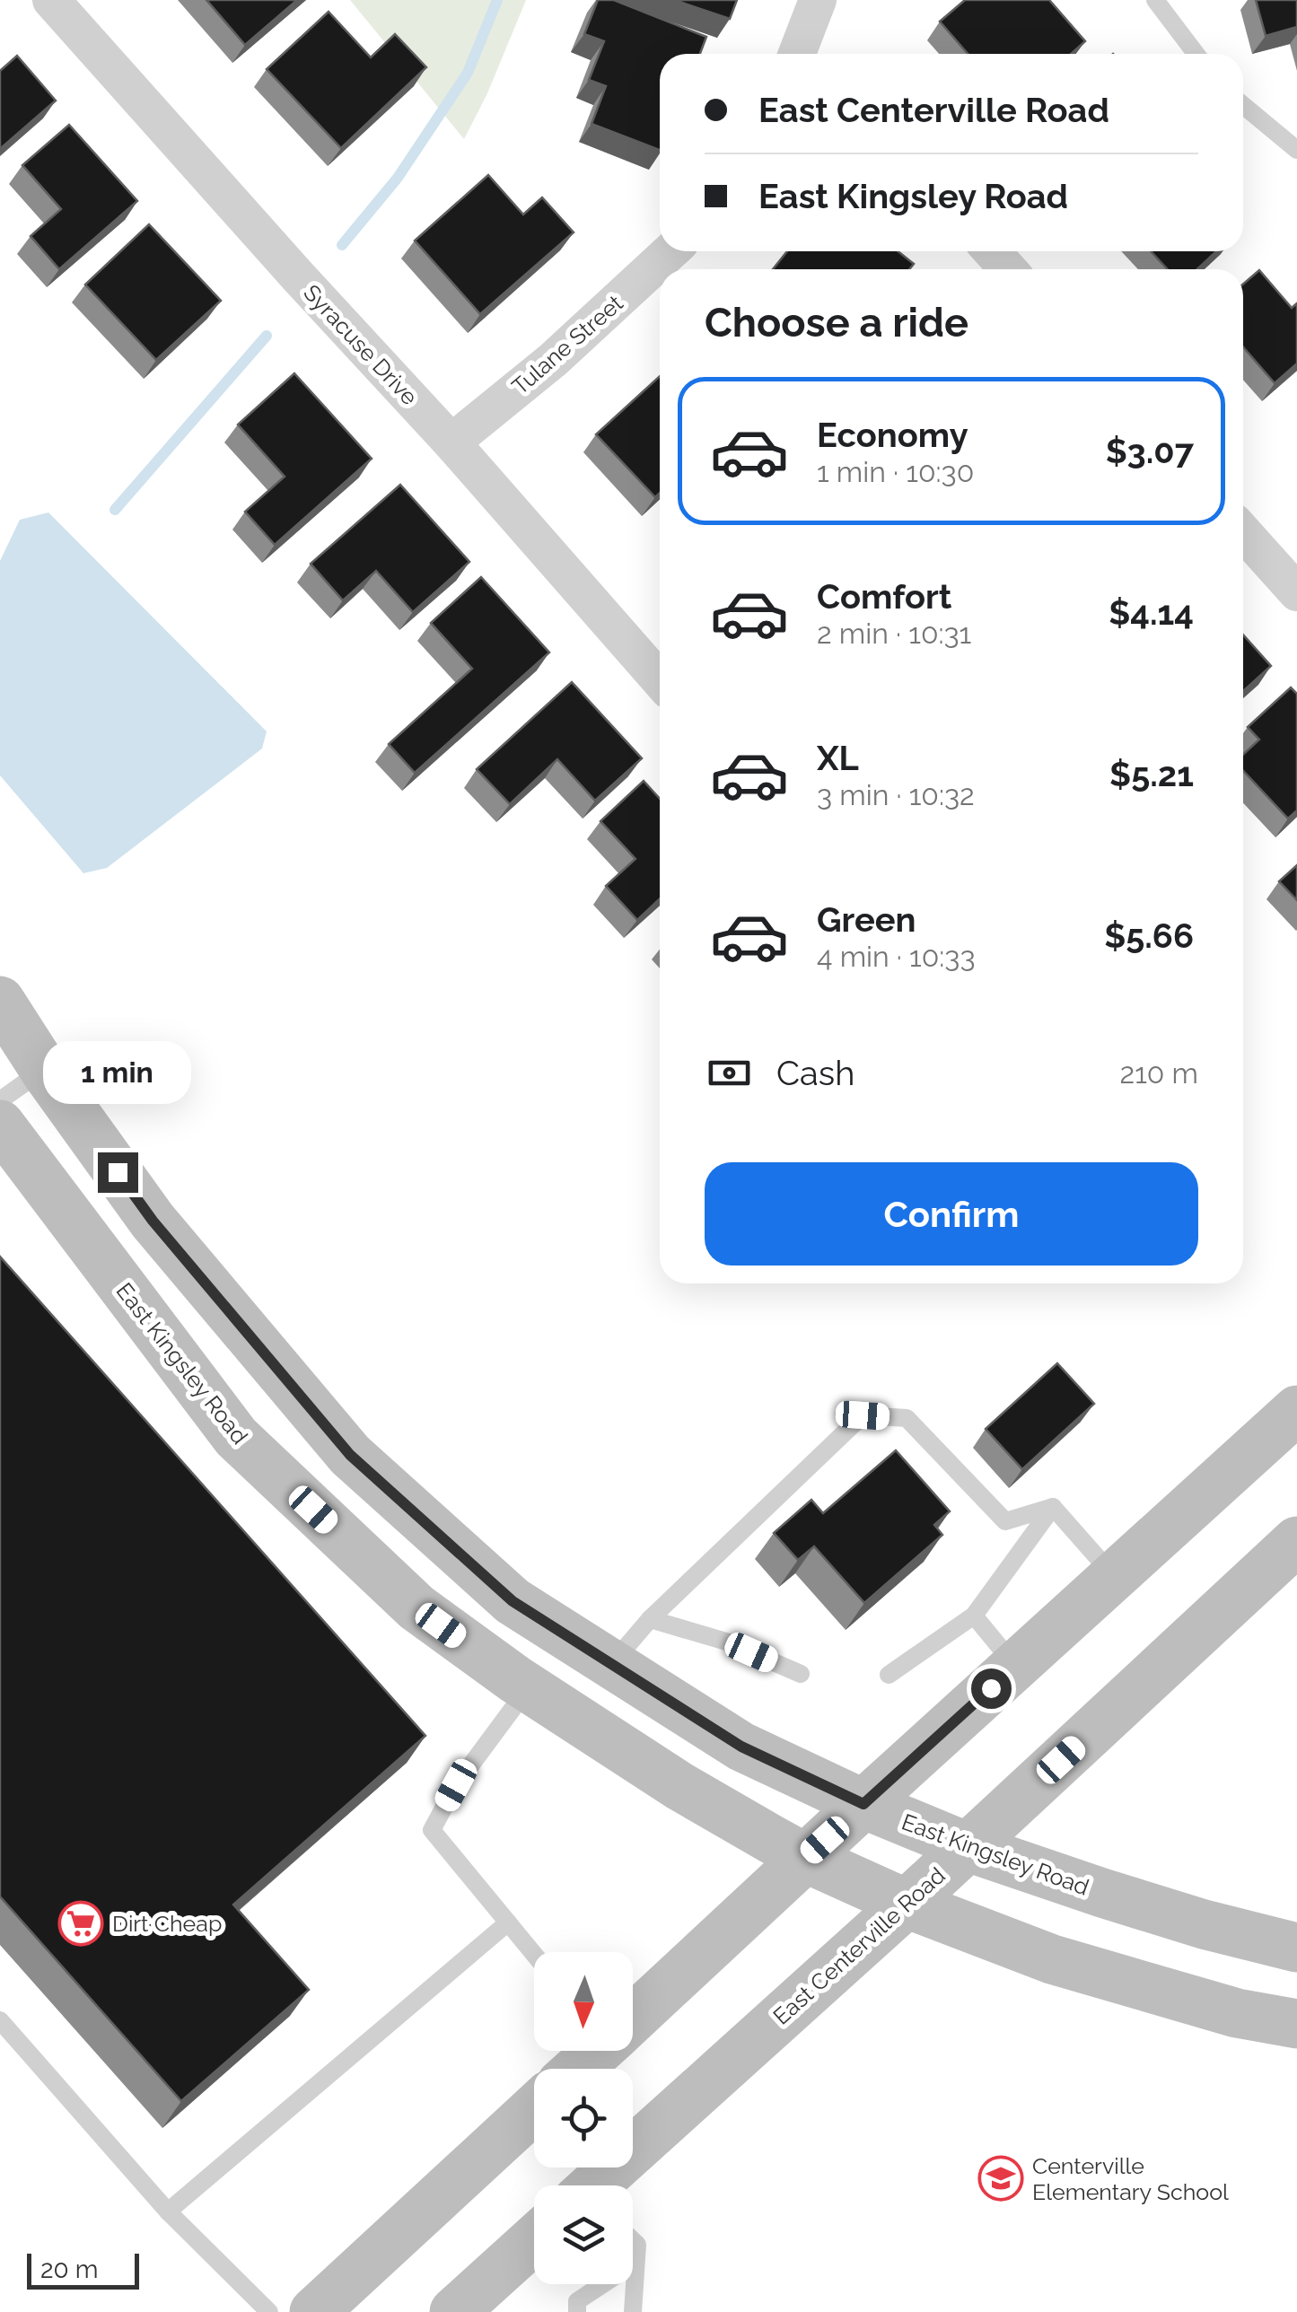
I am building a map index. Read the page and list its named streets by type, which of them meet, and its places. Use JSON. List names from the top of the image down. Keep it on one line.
{"streets":{"main road":["East Kingsley Road","East Centerville Road"],"street":["Syracuse Drive","Tulane Street"]},"crossings":[["Syracuse Drive","Tulane Street"],["East Kingsley Road","East Centerville Road"]],"places":{"supermarket":["Dirt Cheap"],"school or university":["Centerville Elementary School"]},"scale_bar":"20 m","north":"bottom","page":{"banner":["East Centerville Road","East Kingsley Road"],"heading":"Choose a ride","list":[{"name":"Economy","note":"1 min · 10:30","value":"$3.07"},{"name":"Comfort","note":"2 min · 10:31","value":"$4.14"},{"name":"XL","note":"3 min · 10:32","value":"$5.21"},{"name":"Green","note":"4 min · 10:33","value":"$5.66"}],"pay":["Cash","210 m"],"bubble":"1 min","buttons":"Confirm","scale":"20 m"}}
